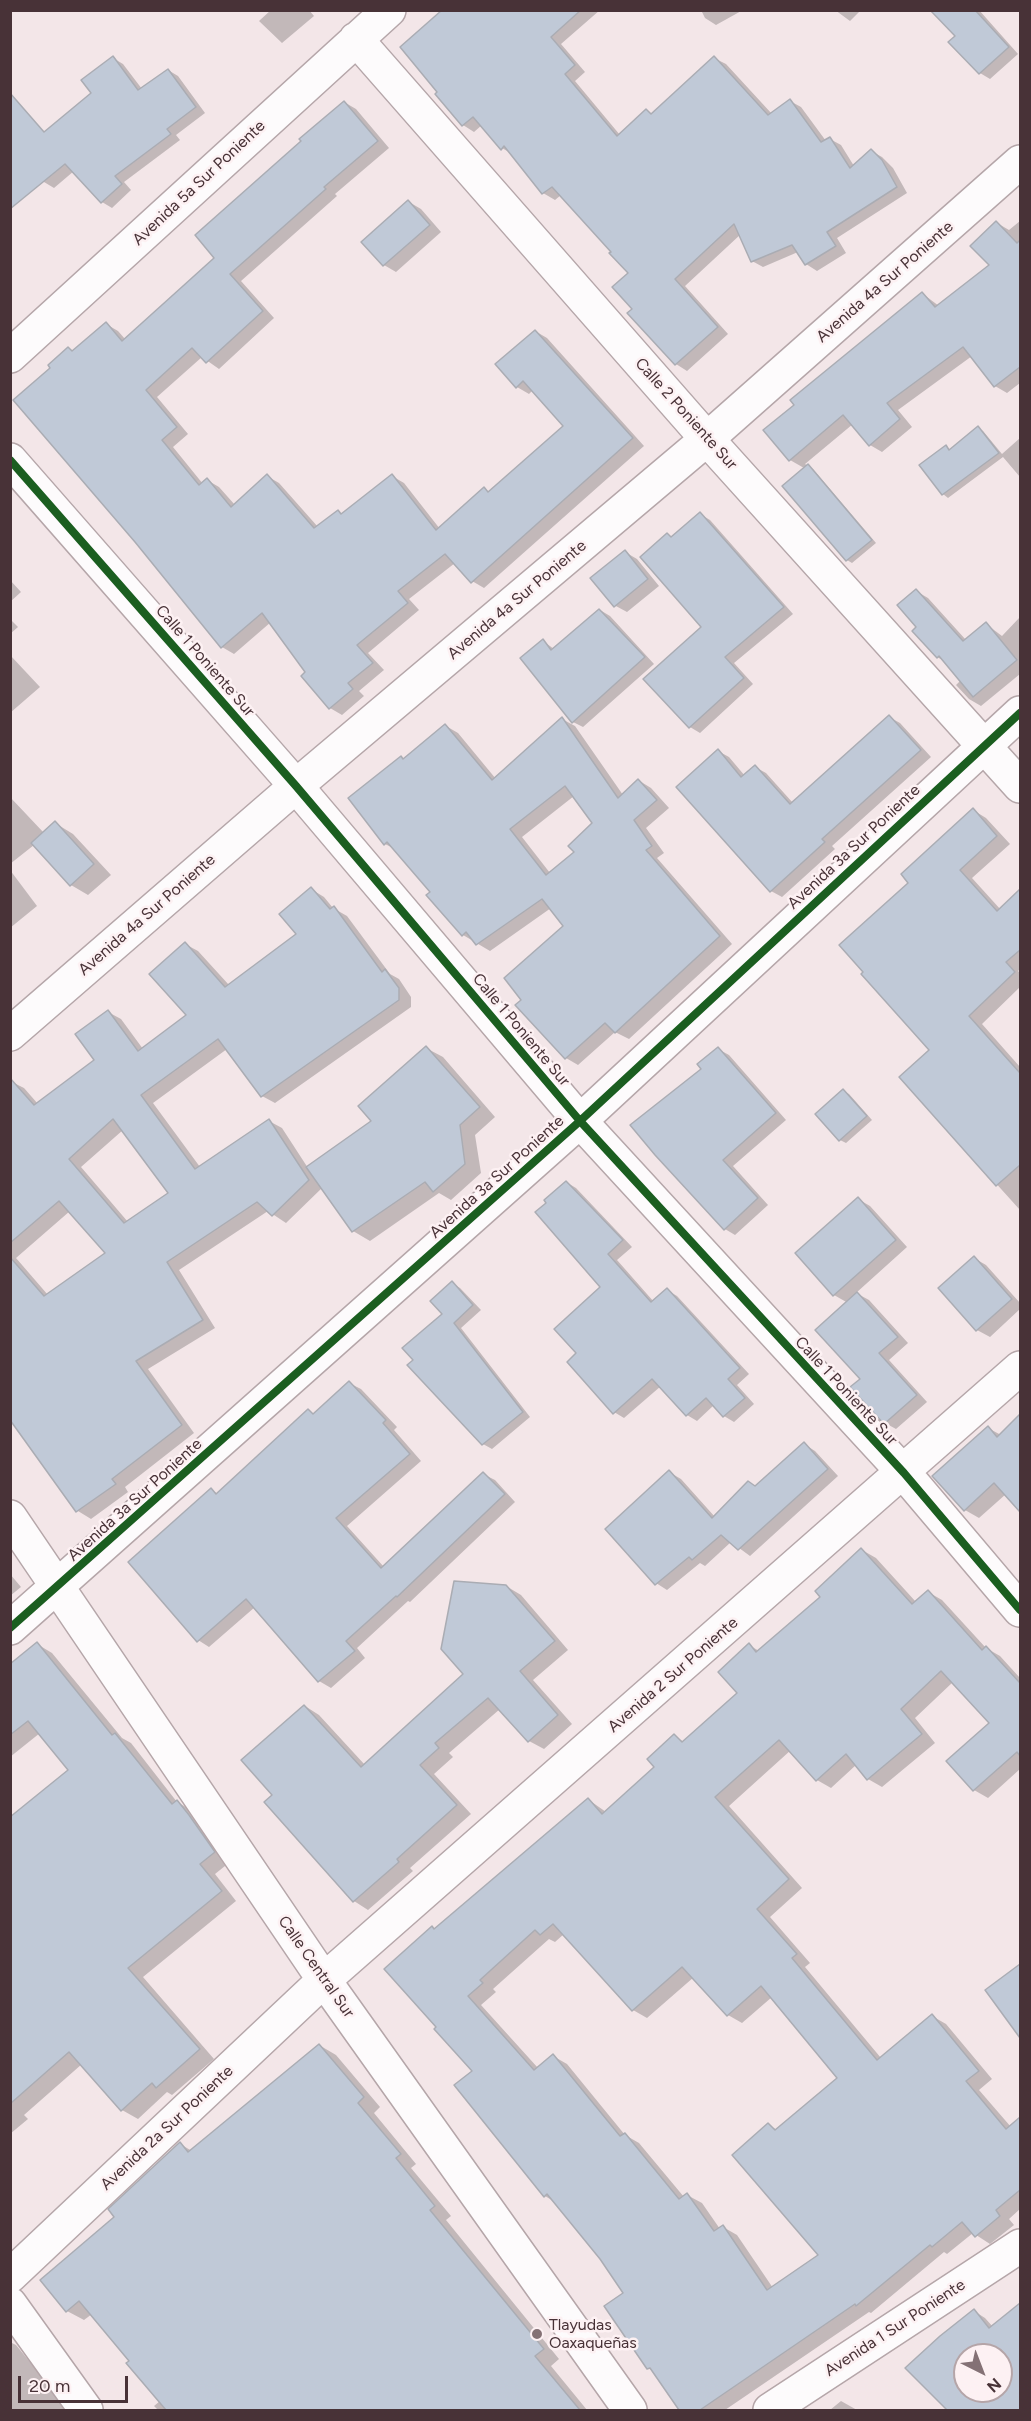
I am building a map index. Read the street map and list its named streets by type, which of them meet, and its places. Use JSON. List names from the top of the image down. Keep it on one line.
{"streets":{"street":["Avenida 5a Sur Poniente","Avenida 4a Sur Poniente","Calle 2 Poniente Sur","Calle 1 Poniente Sur","Avenida 3a Sur Poniente","Avenida 2 Sur Poniente","Calle Central Sur","Avenida 2a Sur Poniente","Avenida 1 Sur Poniente"]},"crossings":[["Avenida 5a Sur Poniente","Calle 2 Poniente Sur"],["Avenida 4a Sur Poniente","Calle 2 Poniente Sur"],["Avenida 4a Sur Poniente","Calle 1 Poniente Sur"],["Calle 2 Poniente Sur","Avenida 3a Sur Poniente"],["Calle 1 Poniente Sur","Avenida 3a Sur Poniente"],["Calle 1 Poniente Sur","Avenida 2 Sur Poniente"],["Avenida 3a Sur Poniente","Calle Central Sur"],["Avenida 2 Sur Poniente","Calle Central Sur"],["Avenida 2 Sur Poniente","Avenida 2a Sur Poniente"],["Calle Central Sur","Avenida 2a Sur Poniente"]],"places":["Tlayudas Oaxaqueñas"],"scale_bar":"20 m","north":"bottom right"}
